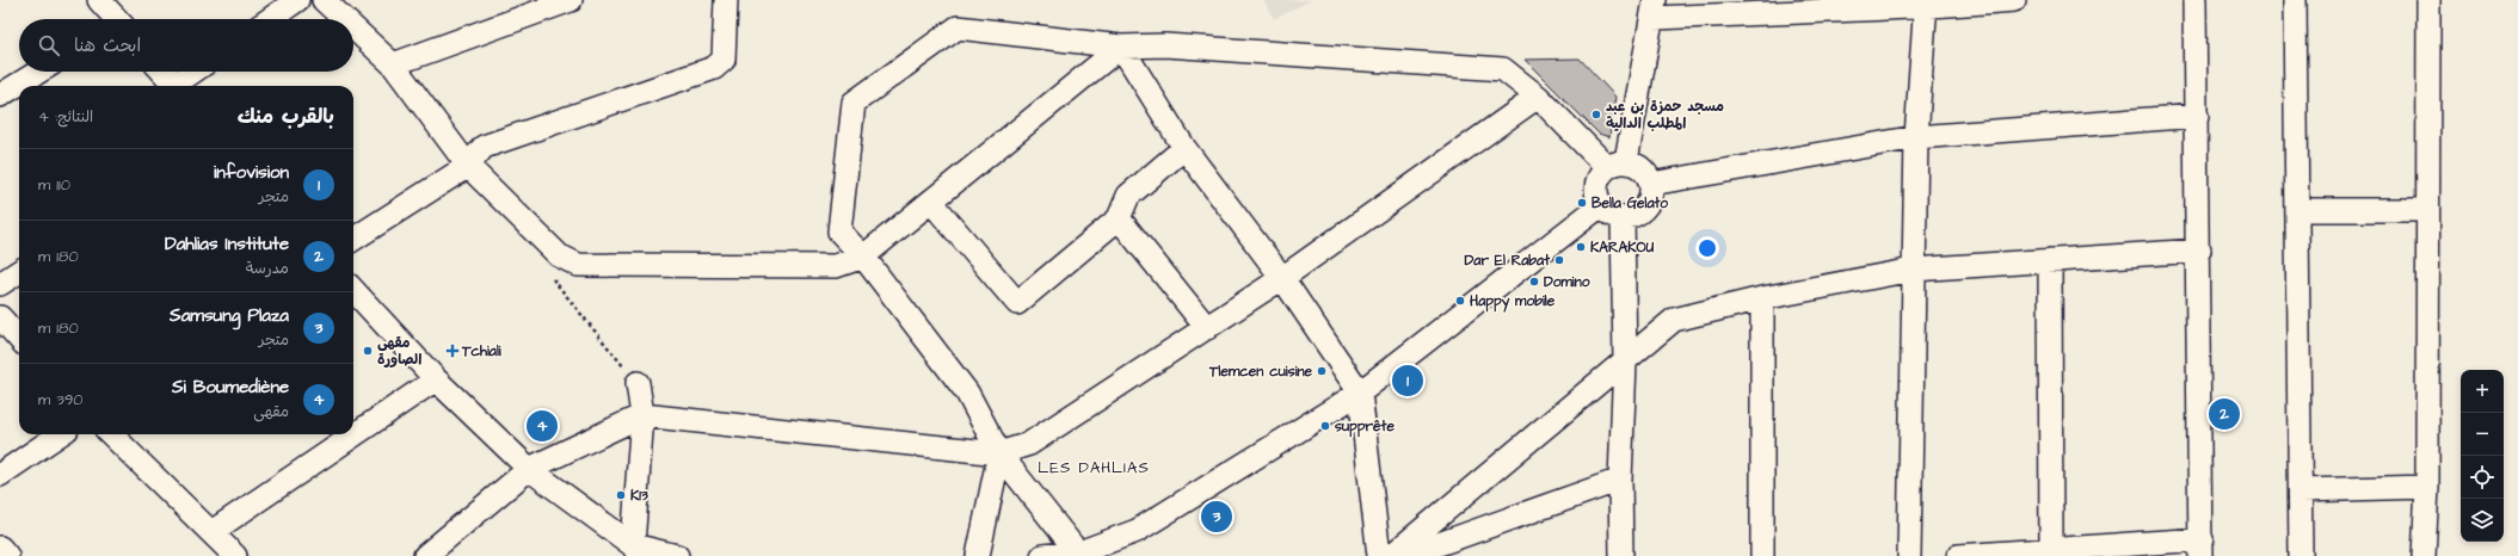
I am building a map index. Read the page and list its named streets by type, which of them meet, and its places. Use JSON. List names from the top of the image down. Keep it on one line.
{"districts":["LES DAHLIAS"],"places":{"other":["مسجد حمزة بن عبد المطلب الدالية","Bella Gelato","KARAKOU","Dar El Rabat","Domino","Happy mobile","مقهى الصاورة","Tlemcen cuisine","supprête","K13"],"health":["Tchiali"]},"page":{"search":"ابحث هنا","heading":["بالقرب منك","النتائج: 4"],"list":[{"mark":"1","name":"infovision","note":"متجر","value":"110 m"},{"mark":"2","name":"Dahlias Institute","note":"مدرسة","value":"180 m"},{"mark":"3","name":"Samsung Plaza","note":"متجر","value":"180 m"},{"mark":"4","name":"Si Boumediène","note":"مقهى","value":"390 m"}],"pins":["1","2","4","3"],"map_buttons":["+","−"]}}
